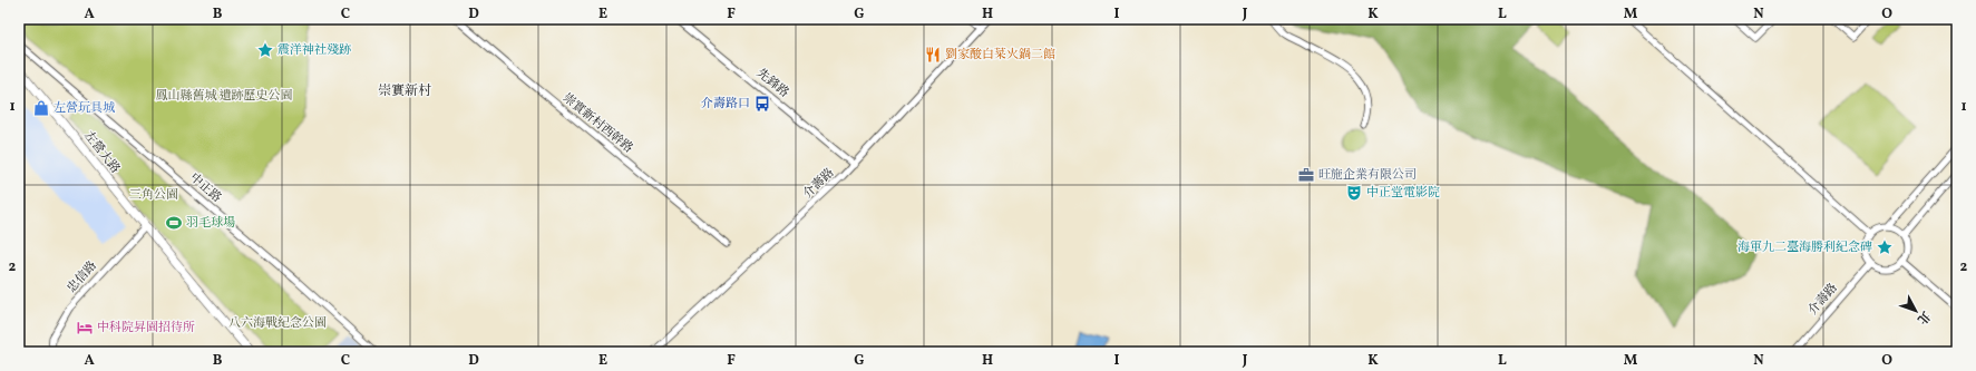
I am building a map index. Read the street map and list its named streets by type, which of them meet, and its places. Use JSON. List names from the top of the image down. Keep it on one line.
{"streets":{"street":["先鋒路","崇實新村西幹路","左營大路","介壽路","中正路","忠信路"]},"crossings":[["先鋒路","介壽路"],["左營大路","忠信路"]],"districts":["崇實新村"],"parks":["鳳山縣舊城 遺跡歷史公園","三角公園","八六海戰紀念公園"],"places":{"place":["震洋神社殘跡","海軍九二臺海勝利紀念碑"],"restaurant":["劉家酸白菜火鍋二館"],"bus stop":["介壽路口"],"shop":["左營玩具城"],"office":["旺施企業有限公司"],"theatre":["中正堂電影院"],"sports":["羽毛球場"],"hotel":["中科院昇園招待所"]},"north":"bottom right","grid":{"columns":["A","B","C","D","E","F","G","H","I","J","K","L","M","N","O"],"rows":["1","2"]}}
